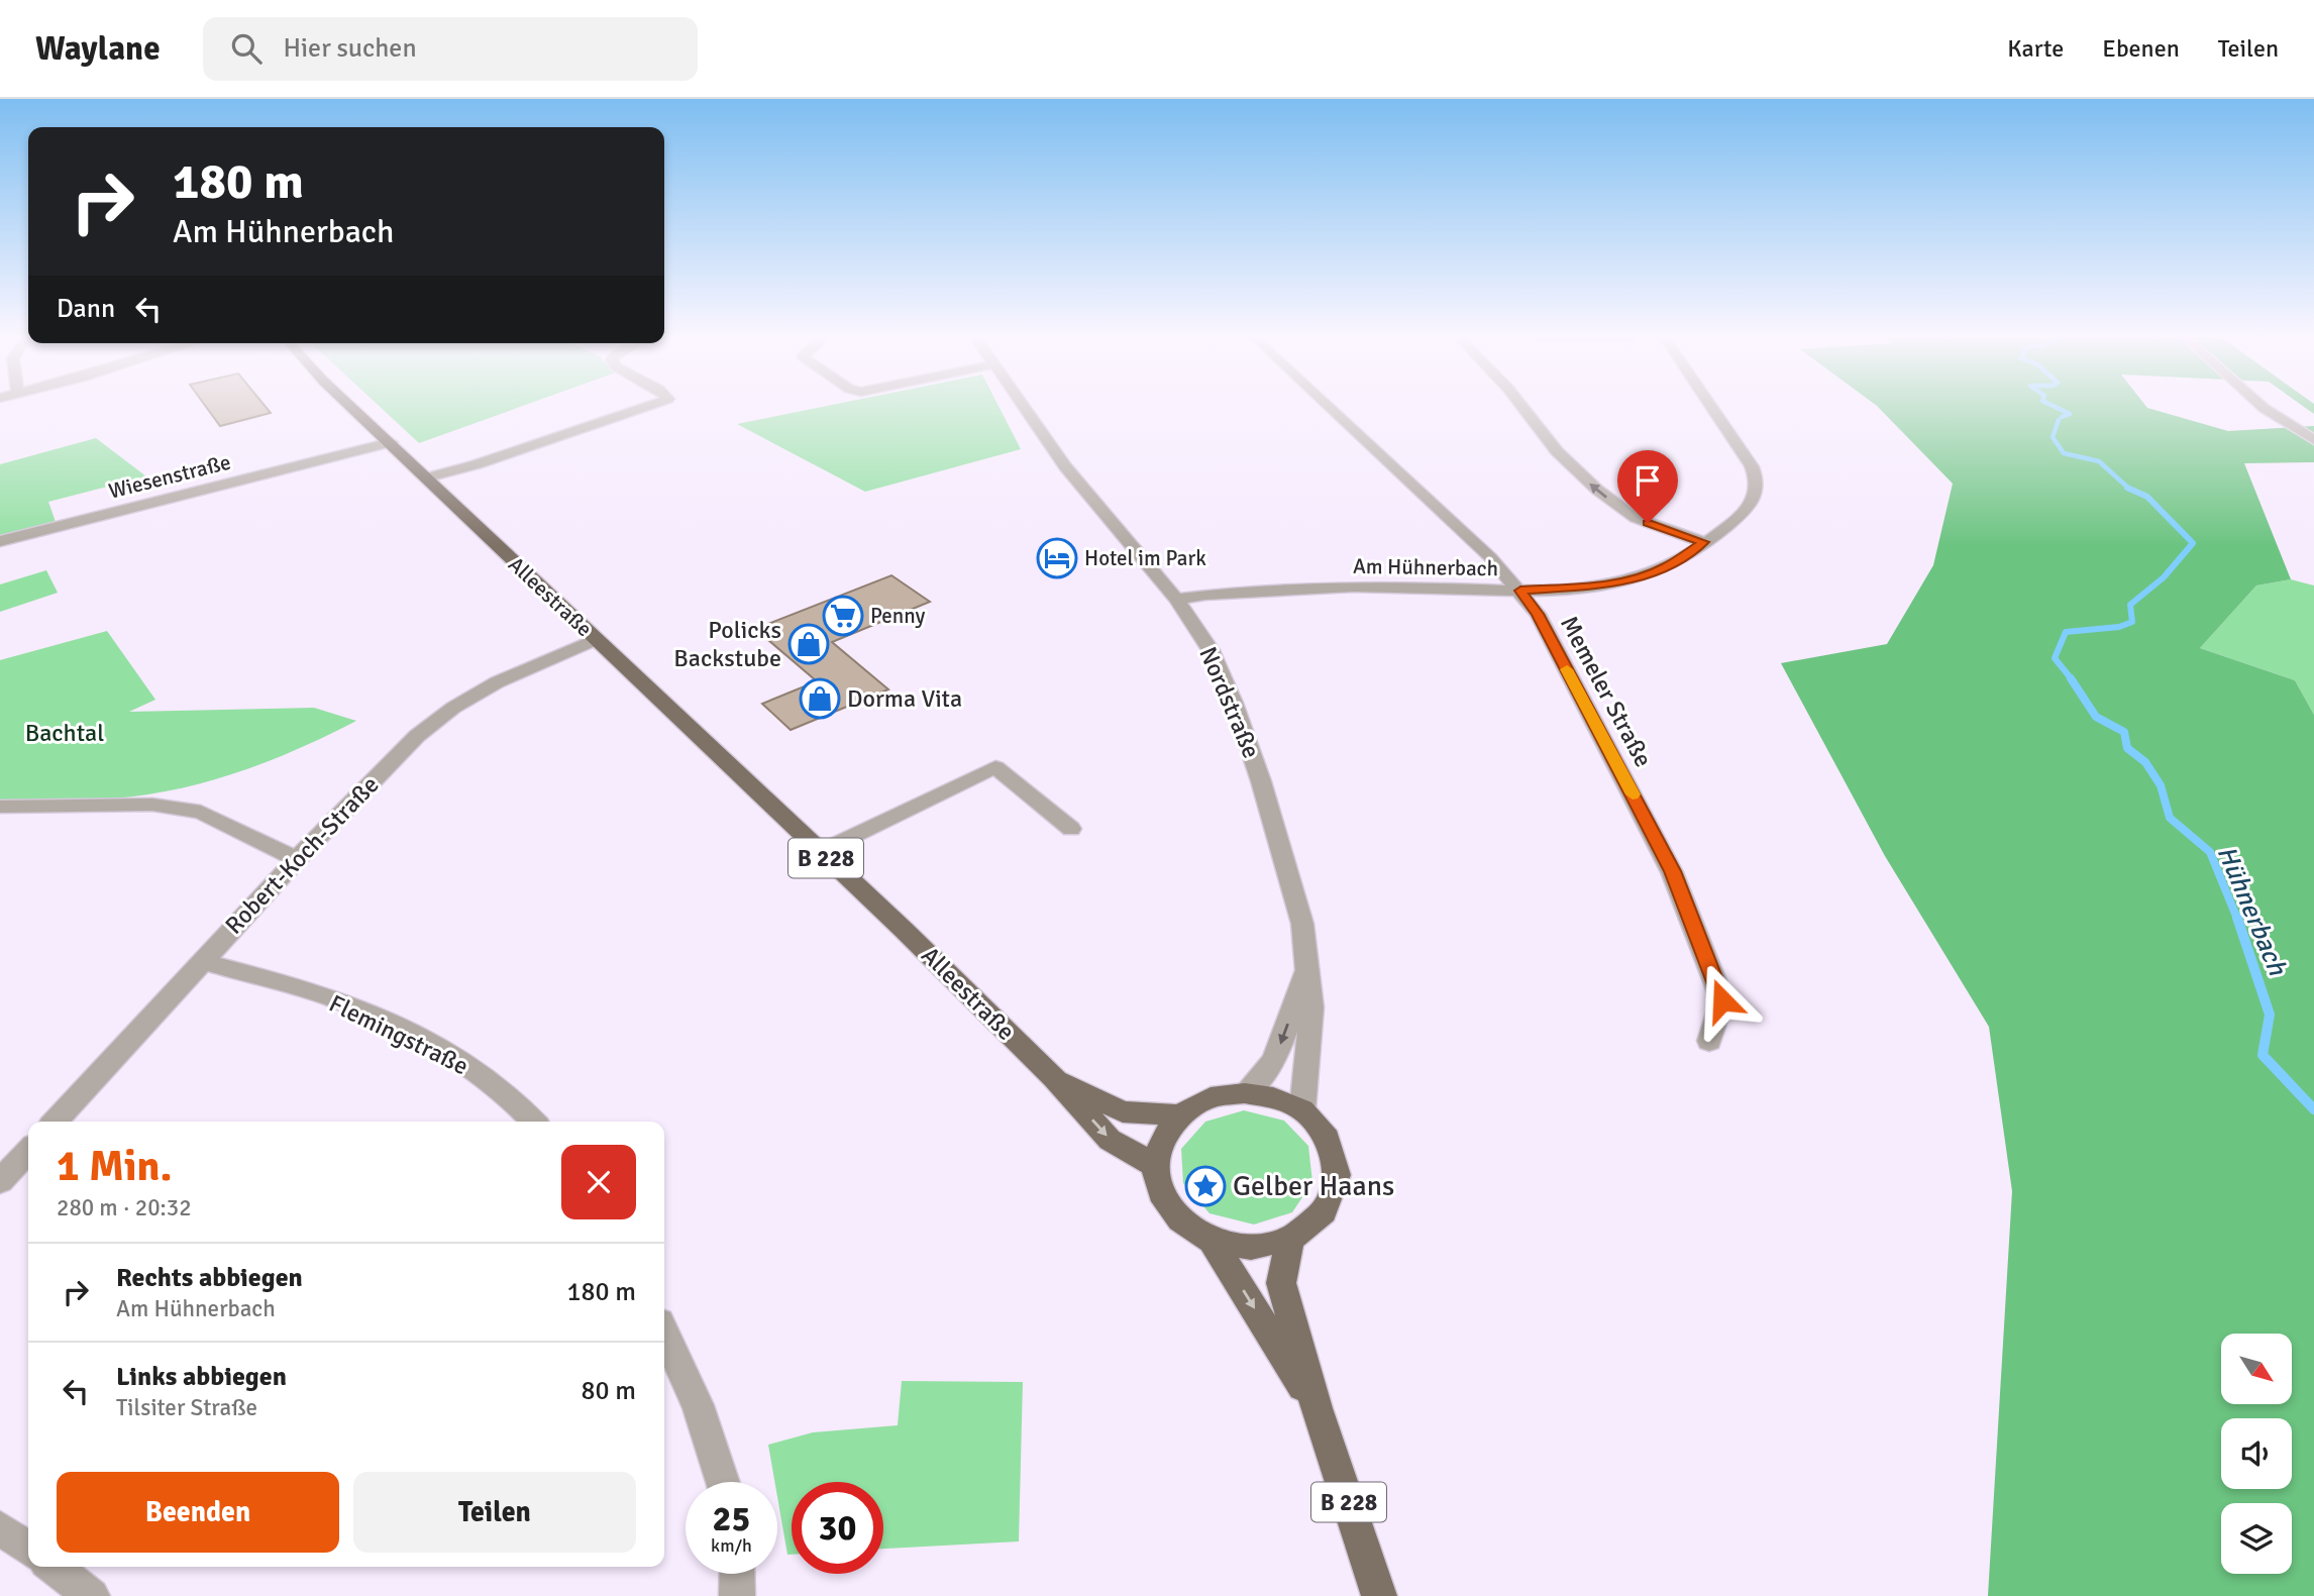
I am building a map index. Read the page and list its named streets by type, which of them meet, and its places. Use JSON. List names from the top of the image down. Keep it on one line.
{"streets":{"main road":["Alleestraße","B 228"],"street":["Wiesenstraße","Am Hühnerbach","Memeler Straße","Nordstraße","Robert-Koch-Straße","Flemingstraße"]},"crossings":[["Wiesenstraße","Alleestraße"],["Am Hühnerbach","Memeler Straße"],["Am Hühnerbach","Nordstraße"],["Alleestraße","Nordstraße"],["Alleestraße","Robert-Koch-Straße"],["Alleestraße","B 228"],["Nordstraße","B 228"],["Robert-Koch-Straße","Flemingstraße"]],"water":["Hühnerbach"],"parks":["Bachtal"],"places":{"hotel":["Hotel im Park"],"supermarket":["Penny"],"shop":["Policks Backstube","Dorma Vita"],"place":["Gelber Haans"]},"north":"bottom right","page":{"header":"Waylane","search":"Hier suchen","nav":["Karte","Ebenen","Teilen"],"turn":["180 m","Am Hühnerbach"],"then":"Dann","heading":["1 Min.","280 m · 20:32"],"list":[{"name":"Rechts abbiegen","note":"Am Hühnerbach","value":"180 m"},{"name":"Links abbiegen","note":"Tilsiter Straße","value":"80 m"}],"buttons":["Beenden","Teilen"],"speed":"25 km/h","limit":"30"}}
